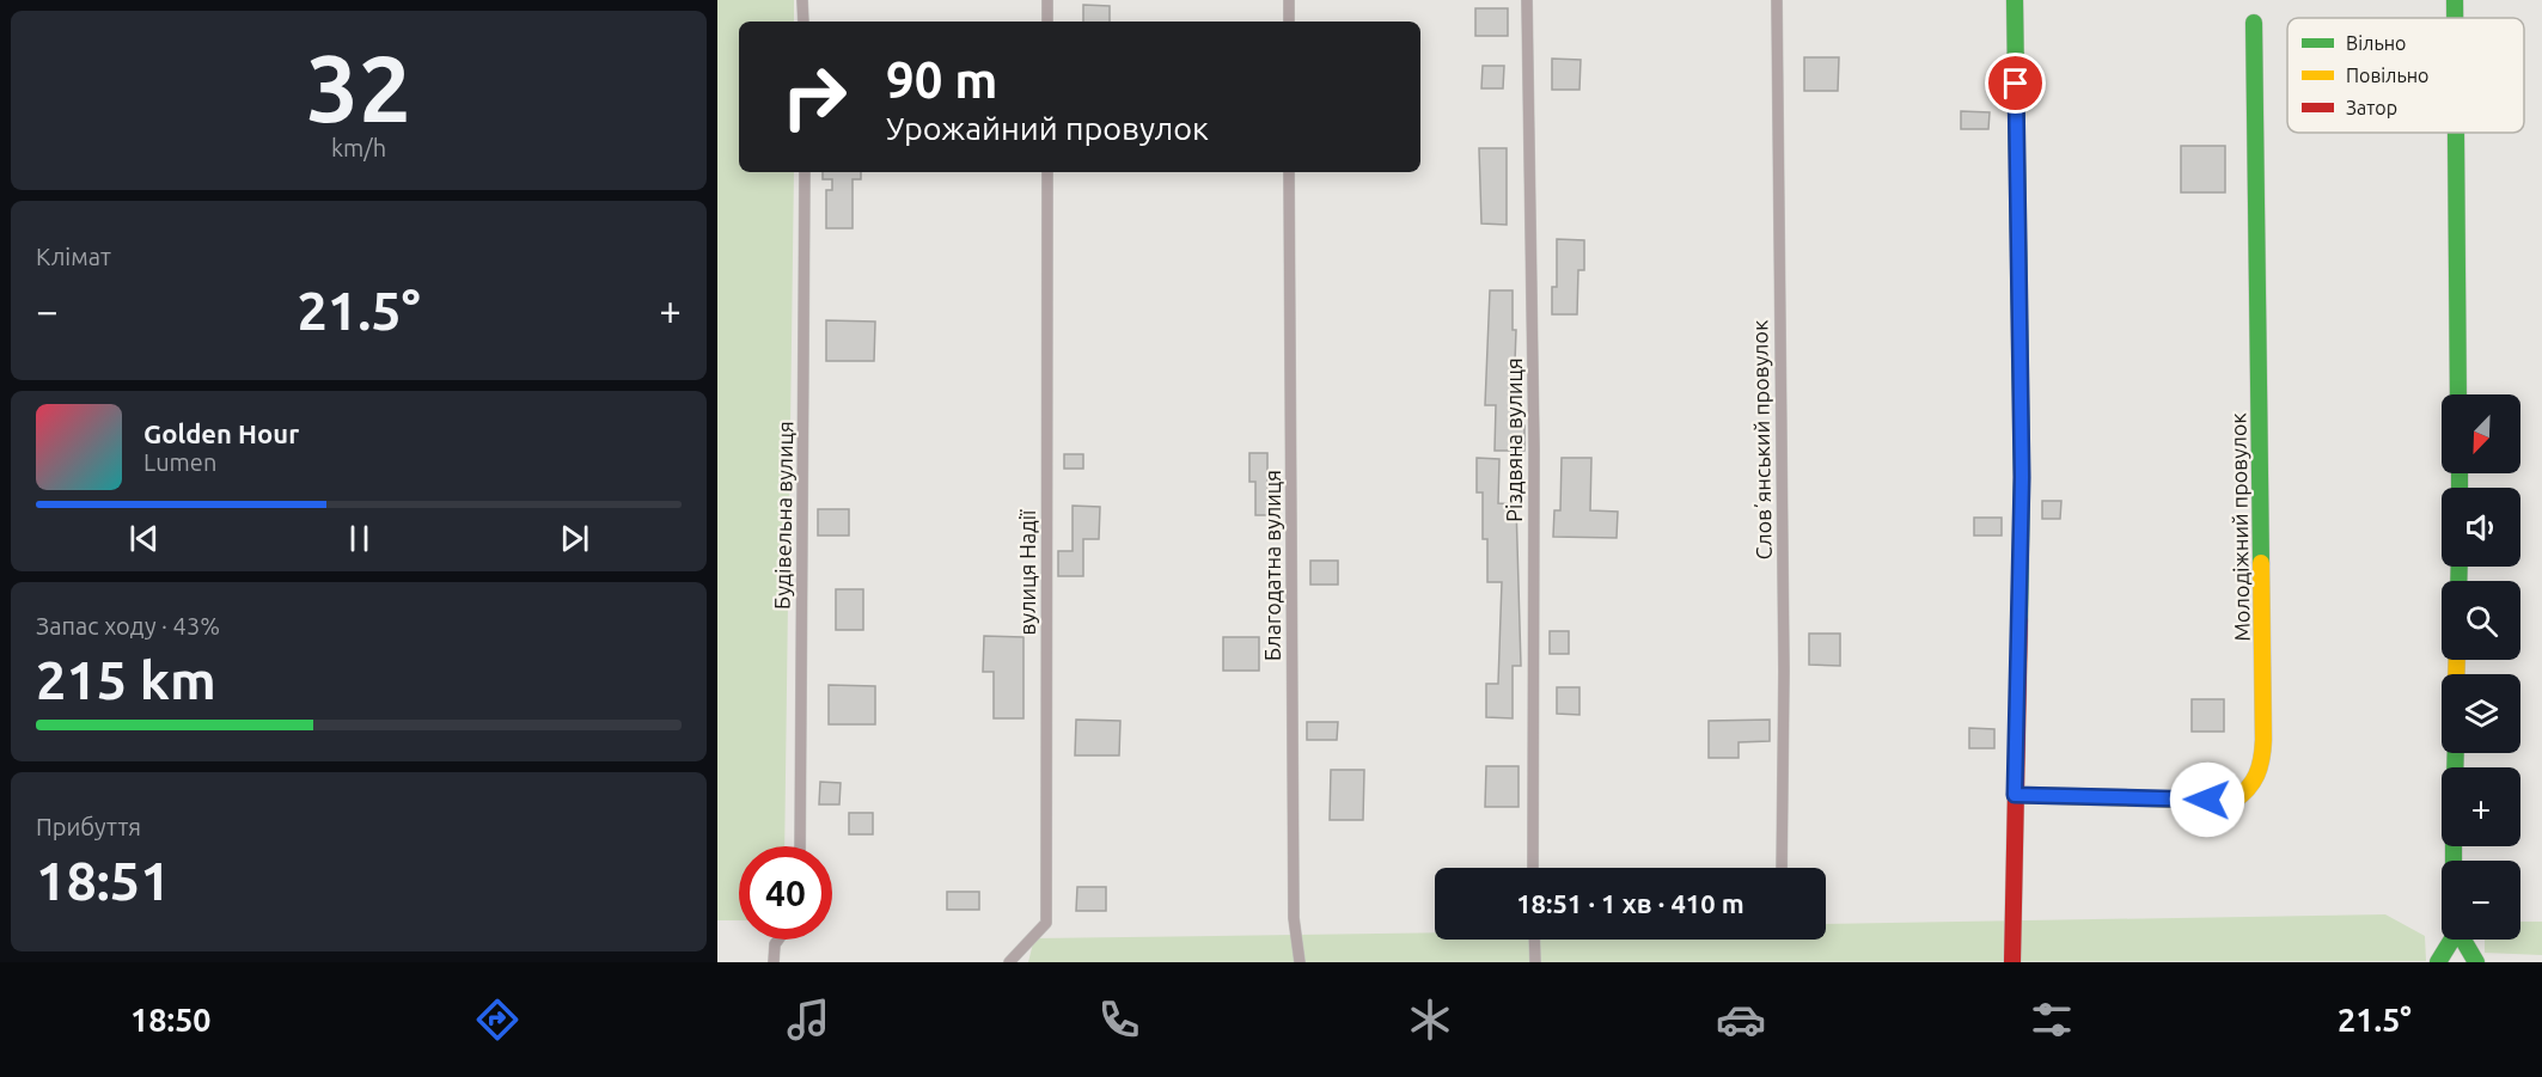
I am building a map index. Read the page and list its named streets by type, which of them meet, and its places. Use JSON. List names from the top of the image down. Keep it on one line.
{"streets":{"street":["Різдвяна вулиця","Словʼянський провулок","Будівельна вулиця","Молодіжний провулок","Благодатна вулиця","вулиця Надії"]},"legend":["Вільно","Повільно","Затор"],"north":"bottom left","page":{"tile":[["32","km/h"],"Клімат",["Запас ходу · 43%","215 km"],["Прибуття","18:51"]],"turn":["90 m","Урожайний провулок"],"heat":["−","21.5°","+"],"map_buttons":["+","−"],"song":["Golden Hour","Lumen"],"limit":"40","trip":"18:51 · 1 хв · 410 m","tabs":["18:50","21.5°"]}}
